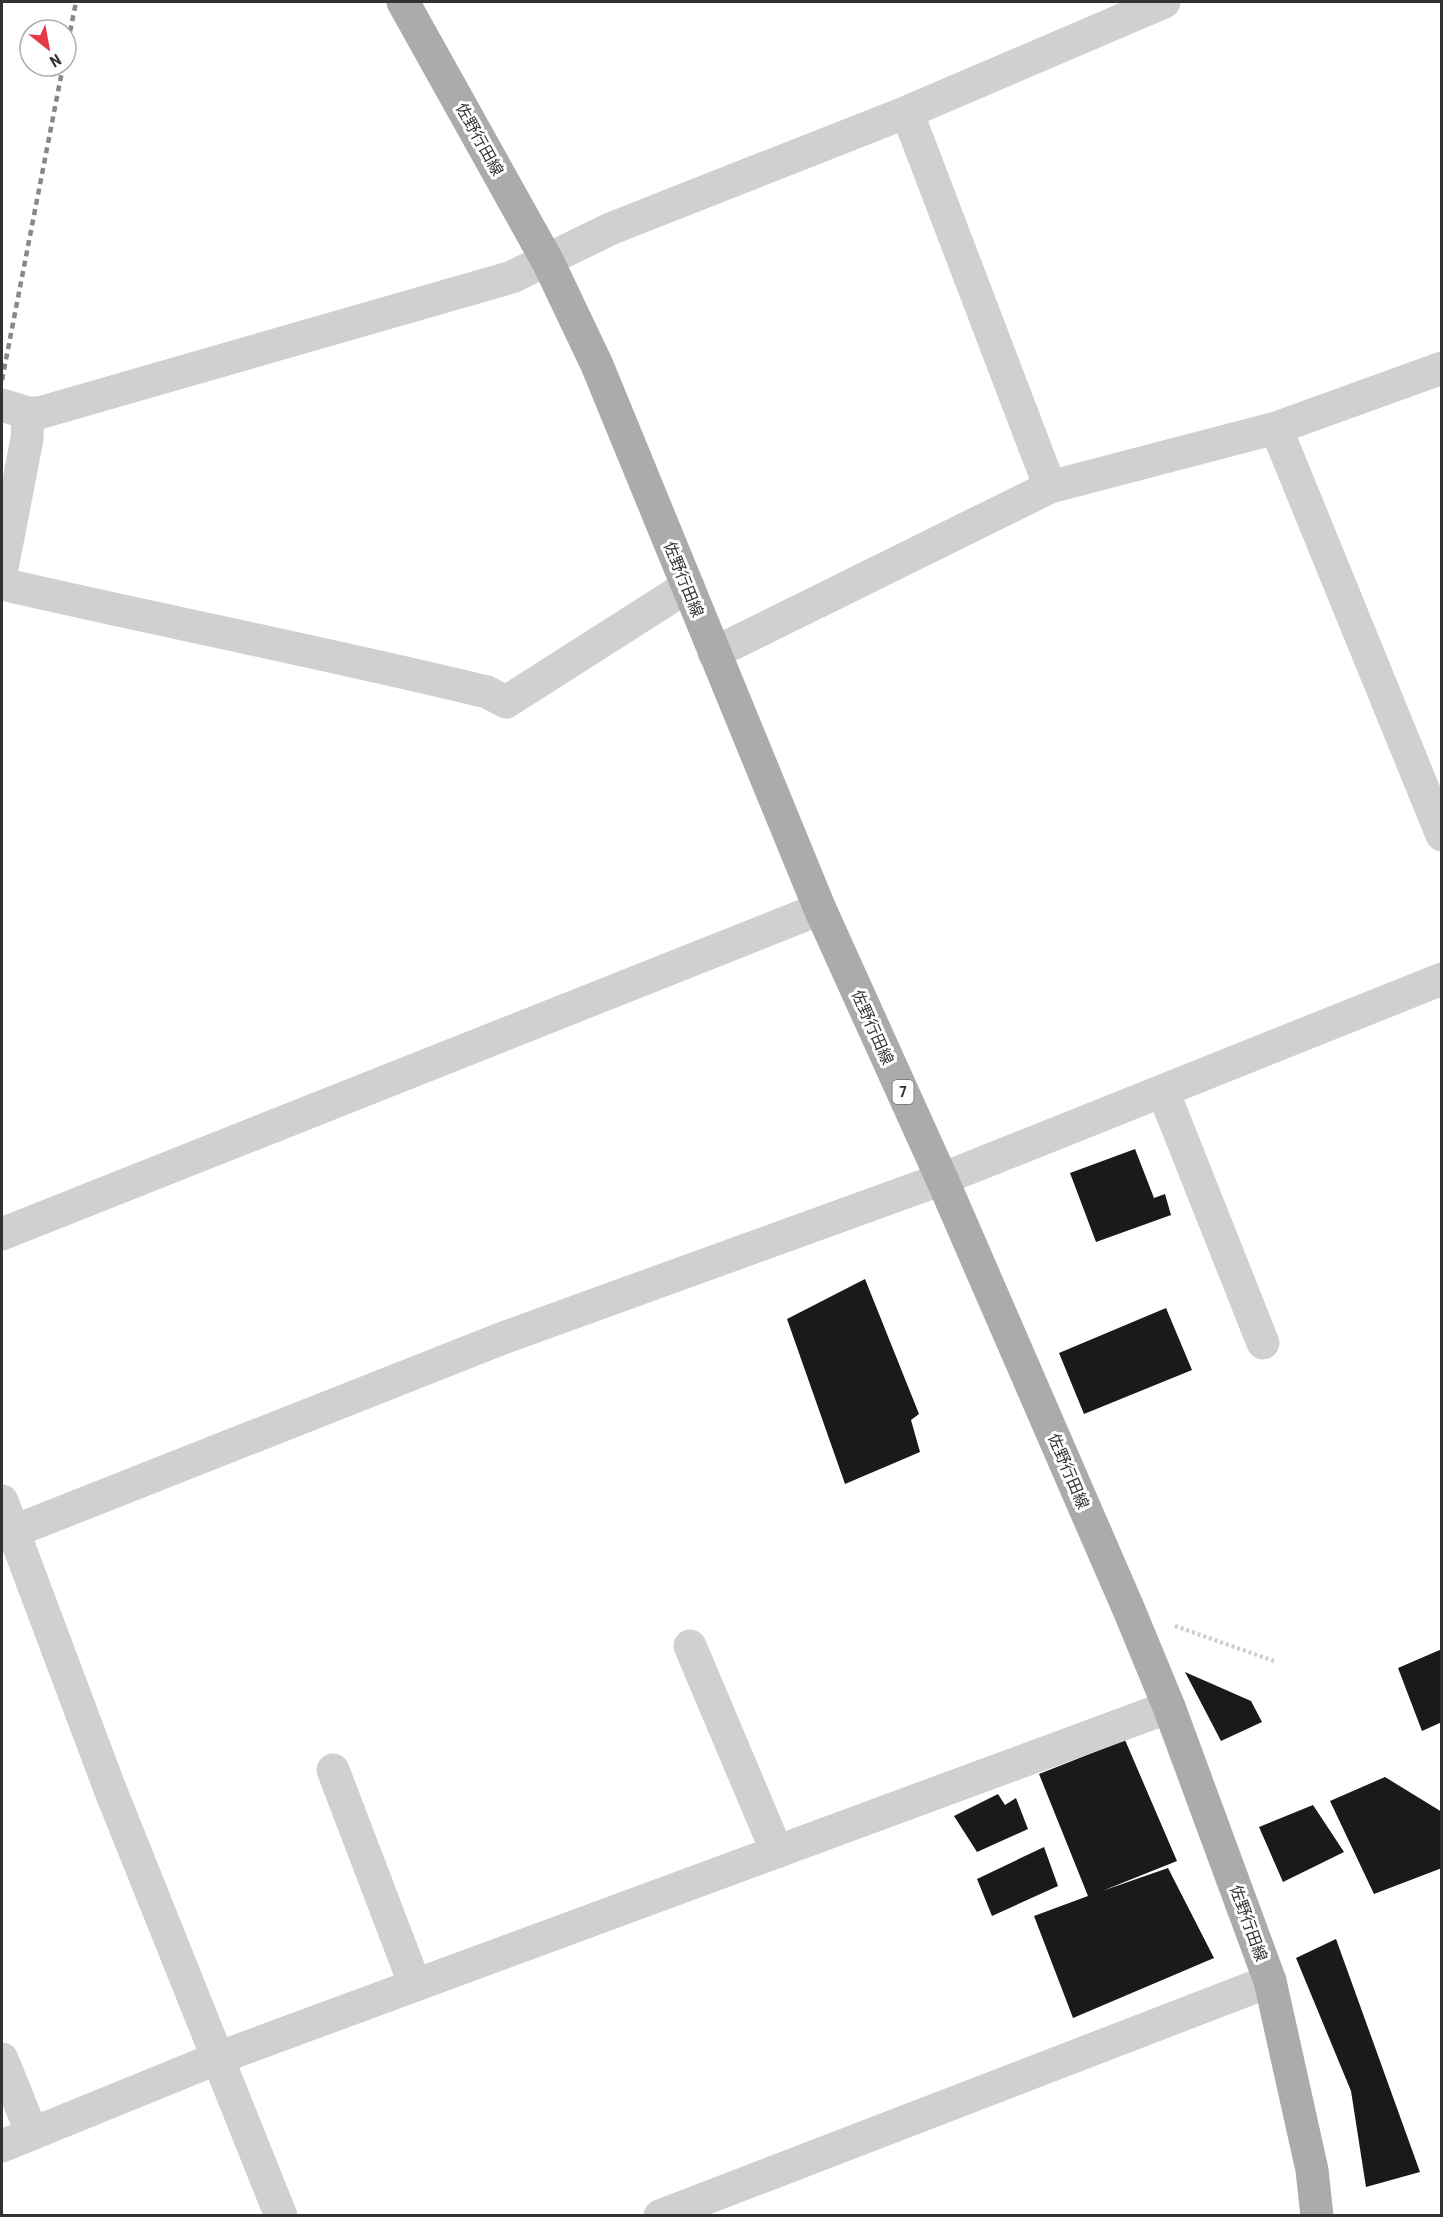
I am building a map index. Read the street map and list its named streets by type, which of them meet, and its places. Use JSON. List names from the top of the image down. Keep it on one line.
{"streets":{"main road":["佐野行田線","7"]},"north":"bottom right"}
